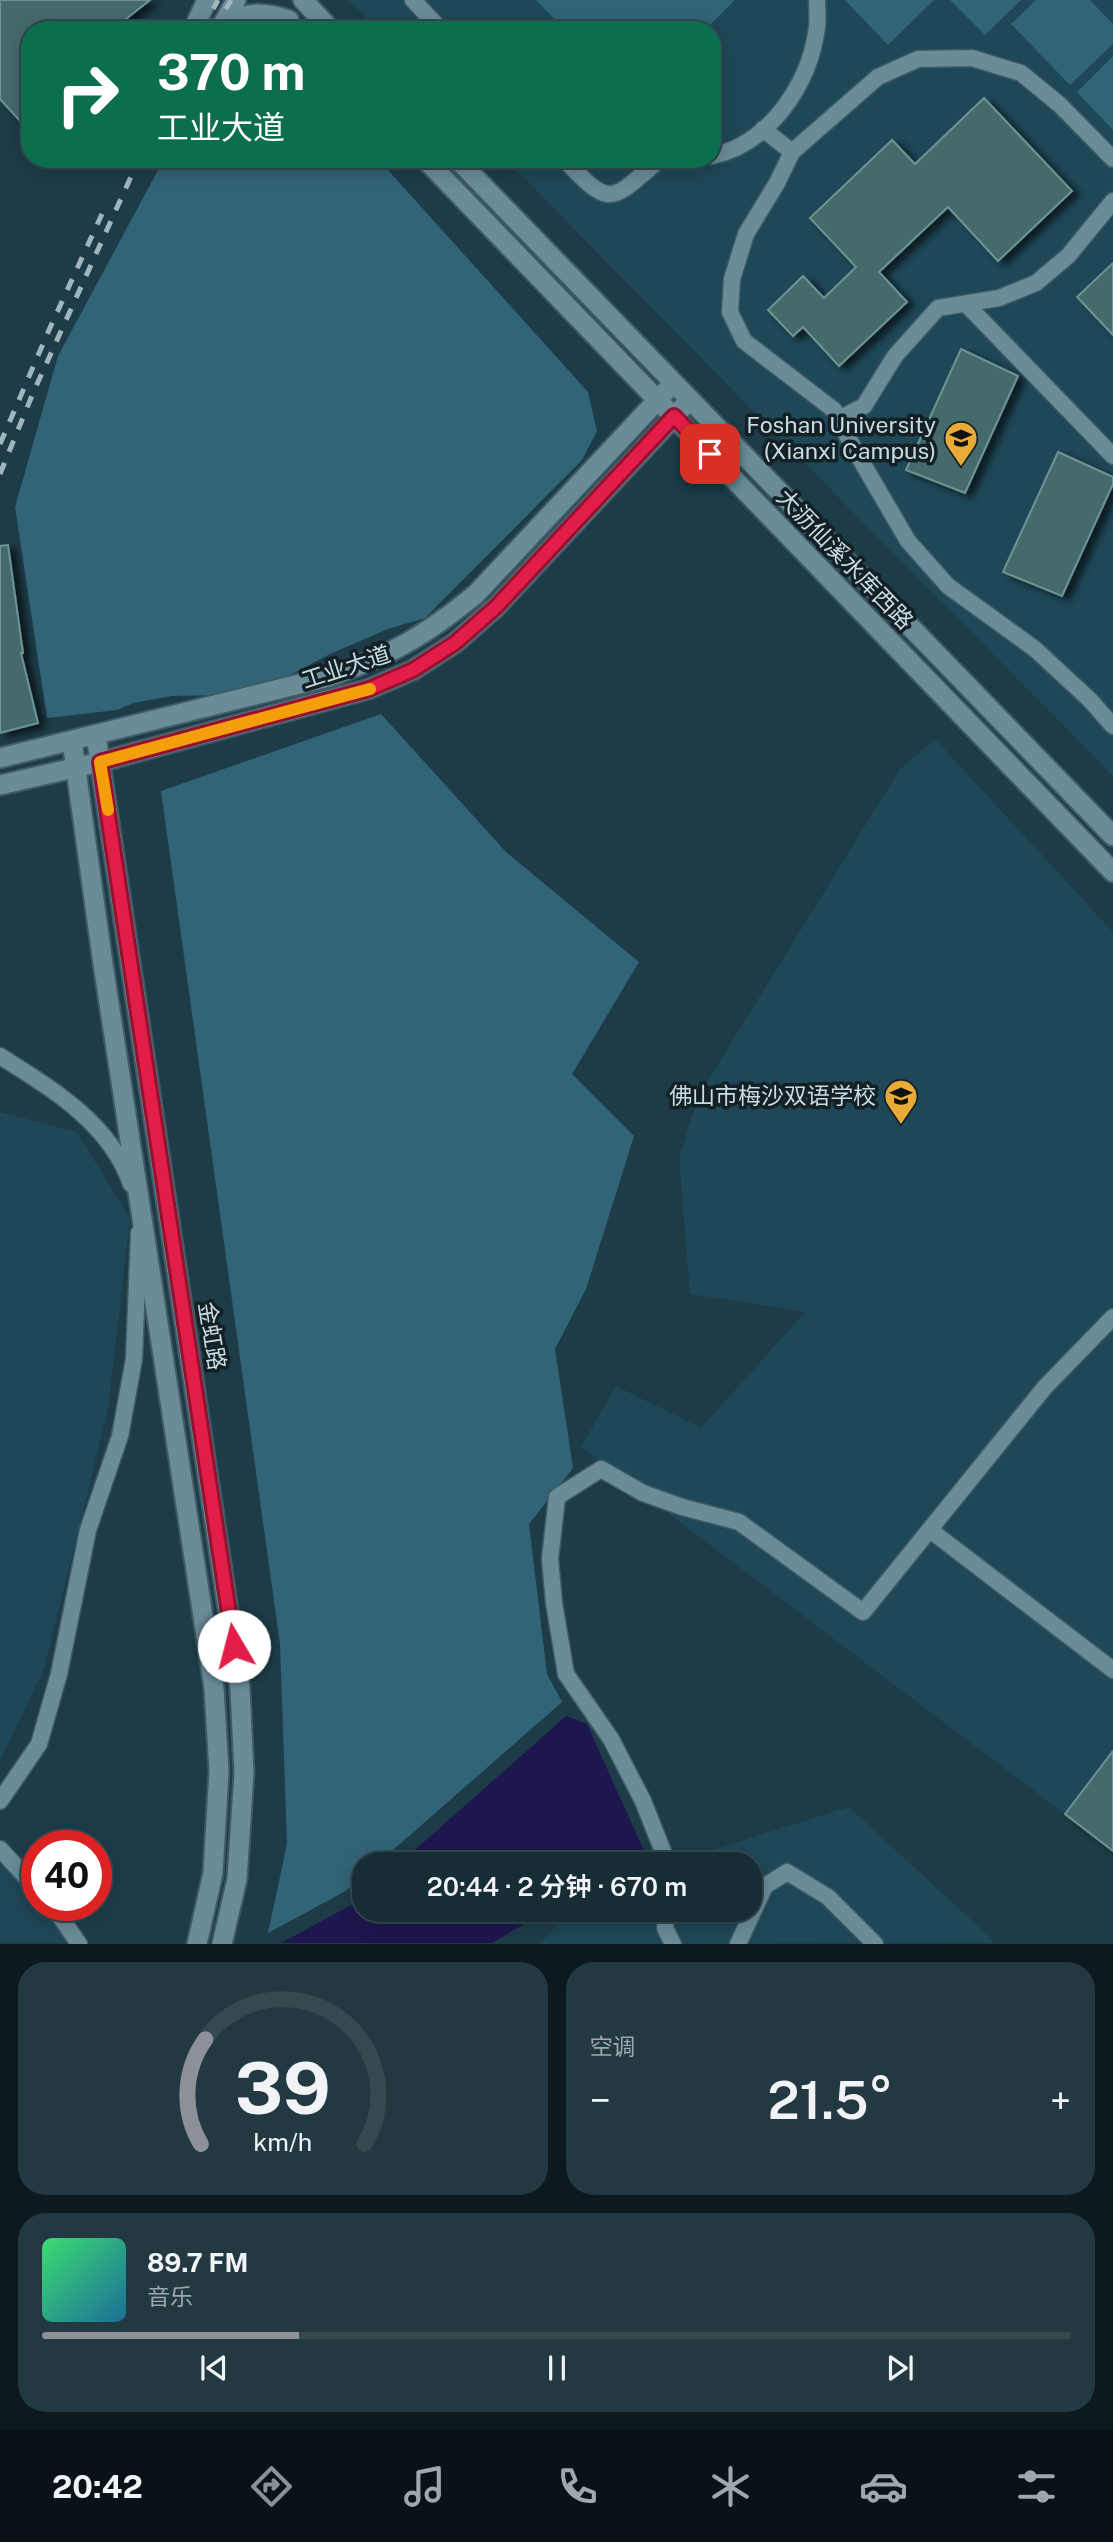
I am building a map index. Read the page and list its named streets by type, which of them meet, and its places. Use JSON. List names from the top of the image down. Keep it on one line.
{"streets":{"street":["大沥仙溪水库西路","工业大道","金虹路"]},"crossings":[["大沥仙溪水库西路","工业大道"],["工业大道","金虹路"]],"places":{"school or university":["Foshan University (Xianxi Campus)","佛山市梅沙双语学校"]},"page":{"turn":["370 m","工业大道"],"limit":"40","trip":"20:44 · 2 分钟 · 670 m","tile":"空调","heat":["−","21.5°","+"],"song":["89.7 FM","音乐"],"tabs":"20:42","gauge":["39","km/h"]}}
